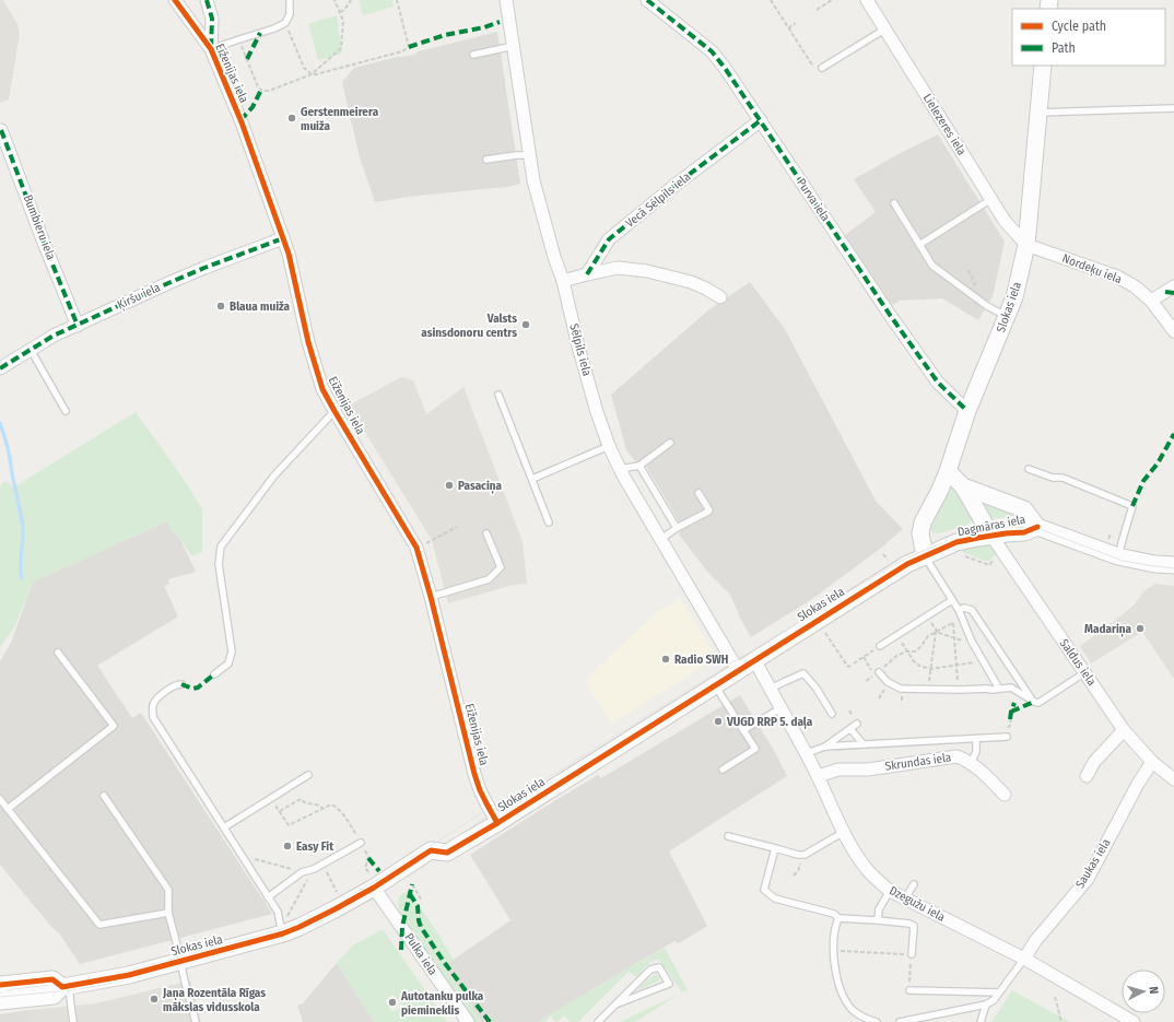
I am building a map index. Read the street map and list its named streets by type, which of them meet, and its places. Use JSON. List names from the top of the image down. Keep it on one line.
{"streets":{"street":["Eiženijas iela","Lielezeres iela","Vecā Sēlpils iela","Purva iela","Bumbieru iela","Nordeķu iela","Ķiršu iela","Slokas iela","Sēlpils iela","Dagmāras iela","Saldus iela","Skrundas iela","Saukas iela","Dzegužu iela","Pulka iela"]},"crossings":[["Eiženijas iela","Ķiršu iela"],["Eiženijas iela","Slokas iela"],["Lielezeres iela","Nordeķu iela"],["Lielezeres iela","Slokas iela"],["Vecā Sēlpils iela","Purva iela"],["Purva iela","Slokas iela"],["Bumbieru iela","Ķiršu iela"],["Nordeķu iela","Slokas iela"],["Slokas iela","Sēlpils iela"],["Slokas iela","Dagmāras iela"],["Slokas iela","Dzegužu iela"],["Slokas iela","Pulka iela"],["Dagmāras iela","Saldus iela"],["Saldus iela","Saukas iela"],["Skrundas iela","Dzegužu iela"],["Saukas iela","Dzegužu iela"]],"places":["Gerstenmeirera muiža","Blaua muiža","Valsts asinsdonoru centrs","Pasaciņa","Madariņa","Radio SWH","VUGD RRP 5. daļa","Easy Fit","Jaņa Rozentāla Rīgas mākslas vidusskola","Autotanku pulka piemineklis"],"legend":["Cycle path","Path"],"north":"right"}
